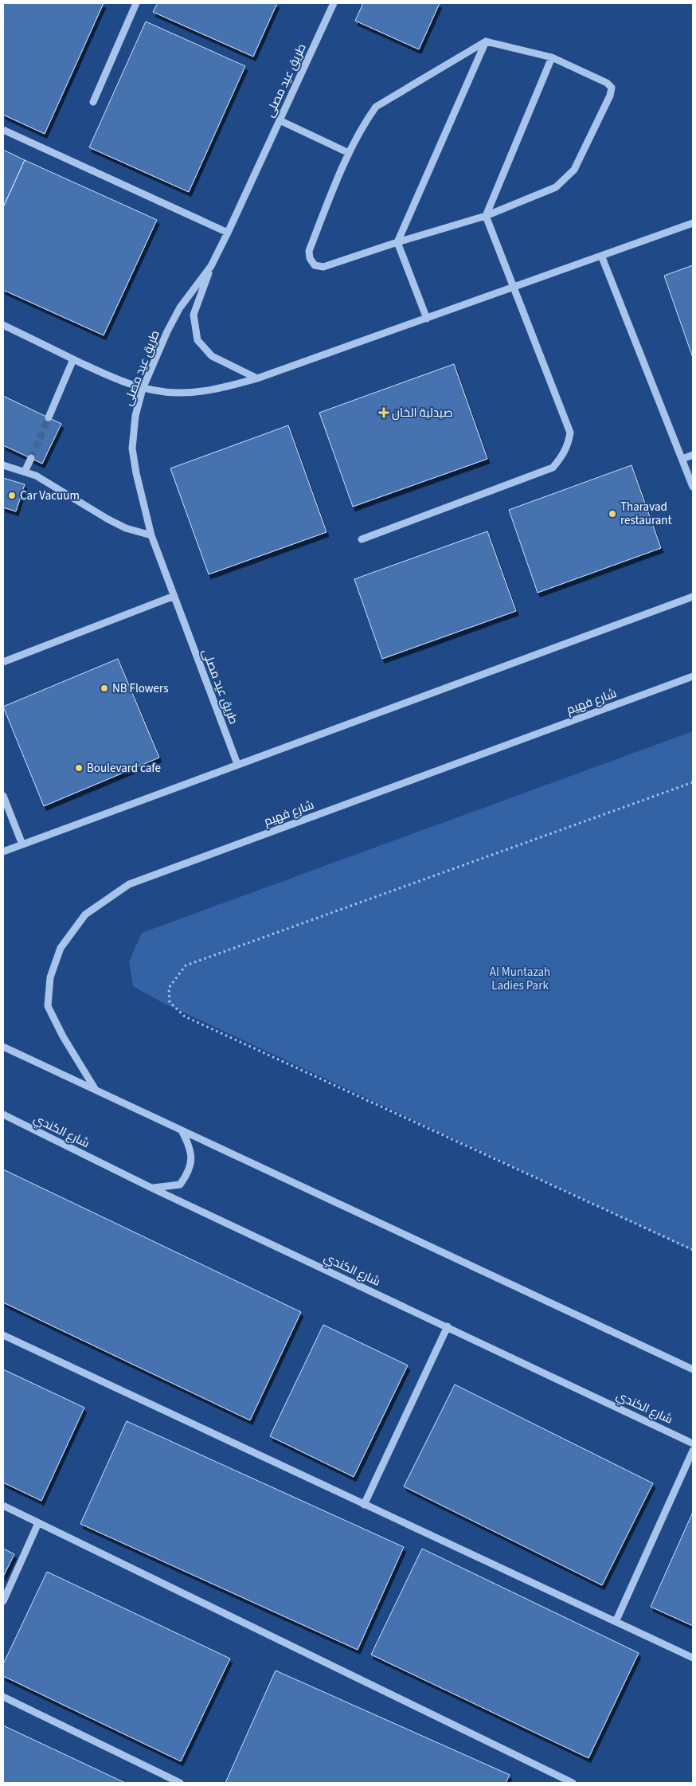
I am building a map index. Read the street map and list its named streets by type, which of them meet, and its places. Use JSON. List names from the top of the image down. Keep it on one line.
{"streets":{"street":["طريق عيد مصلى","شارع فهيم","شارع الكندي"]},"parks":["Al Muntazah Ladies Park"],"places":{"health":["صيدلية الخان"],"other":["Car Vacuum","Tharavad restaurant","NB Flowers","Boulevard cafe"]}}
